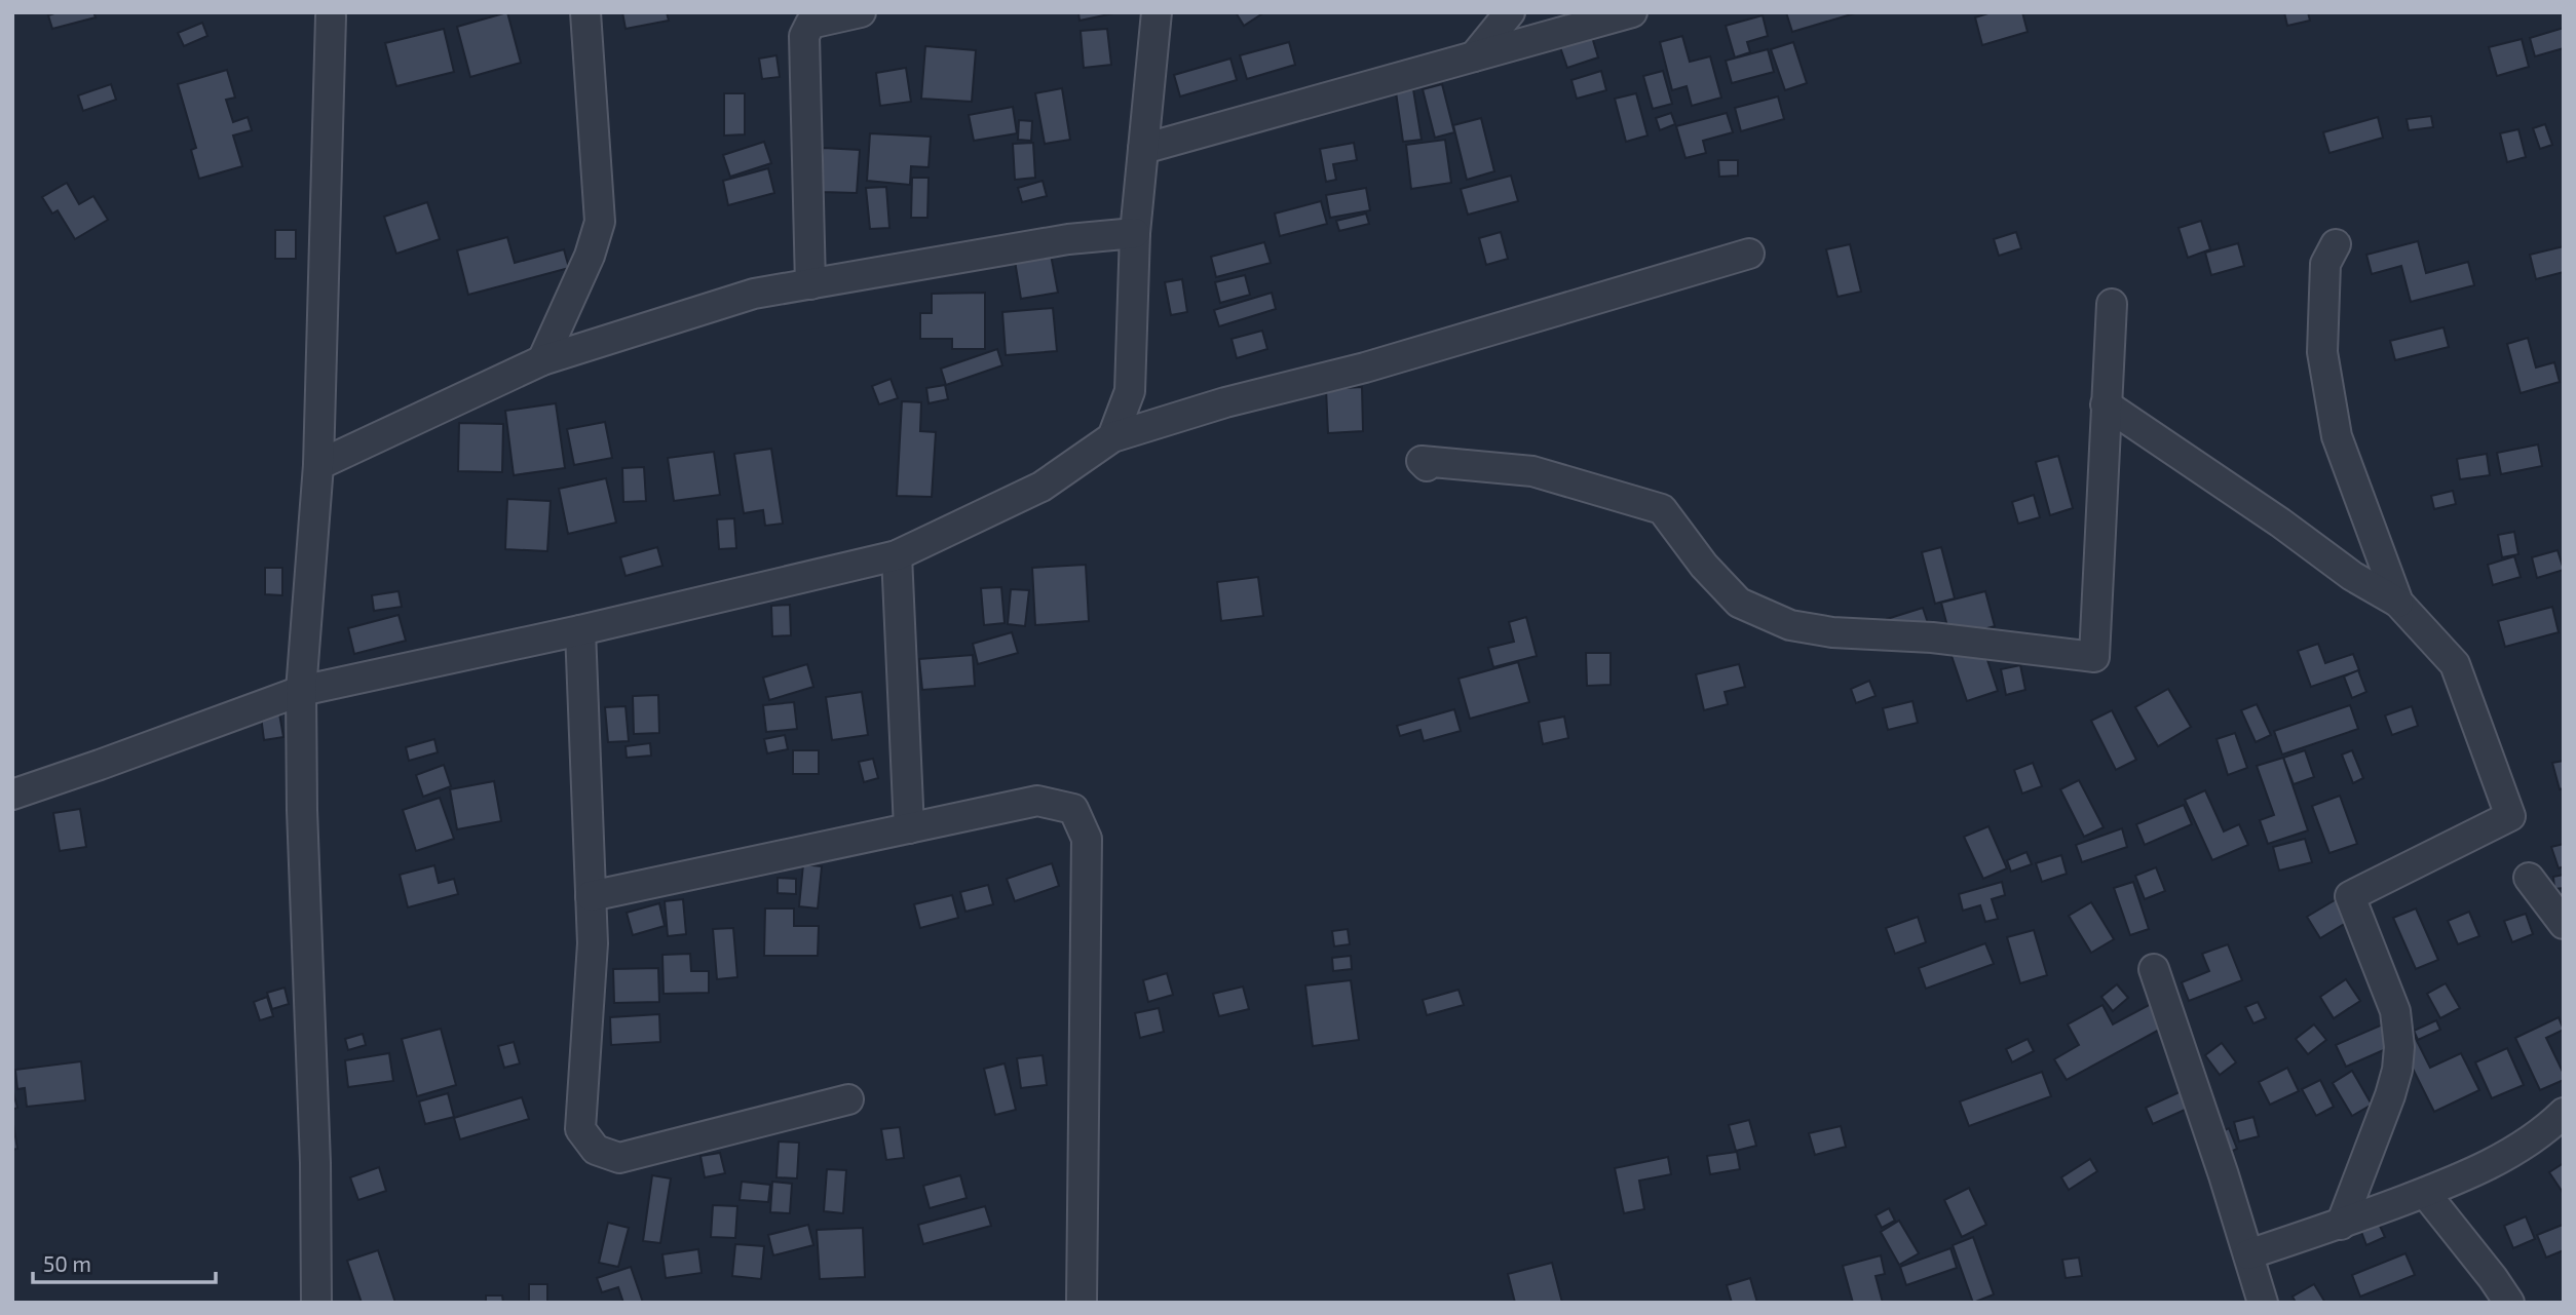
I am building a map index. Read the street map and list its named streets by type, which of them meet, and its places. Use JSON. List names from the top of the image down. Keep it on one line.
{"scale_bar":"50 m"}
